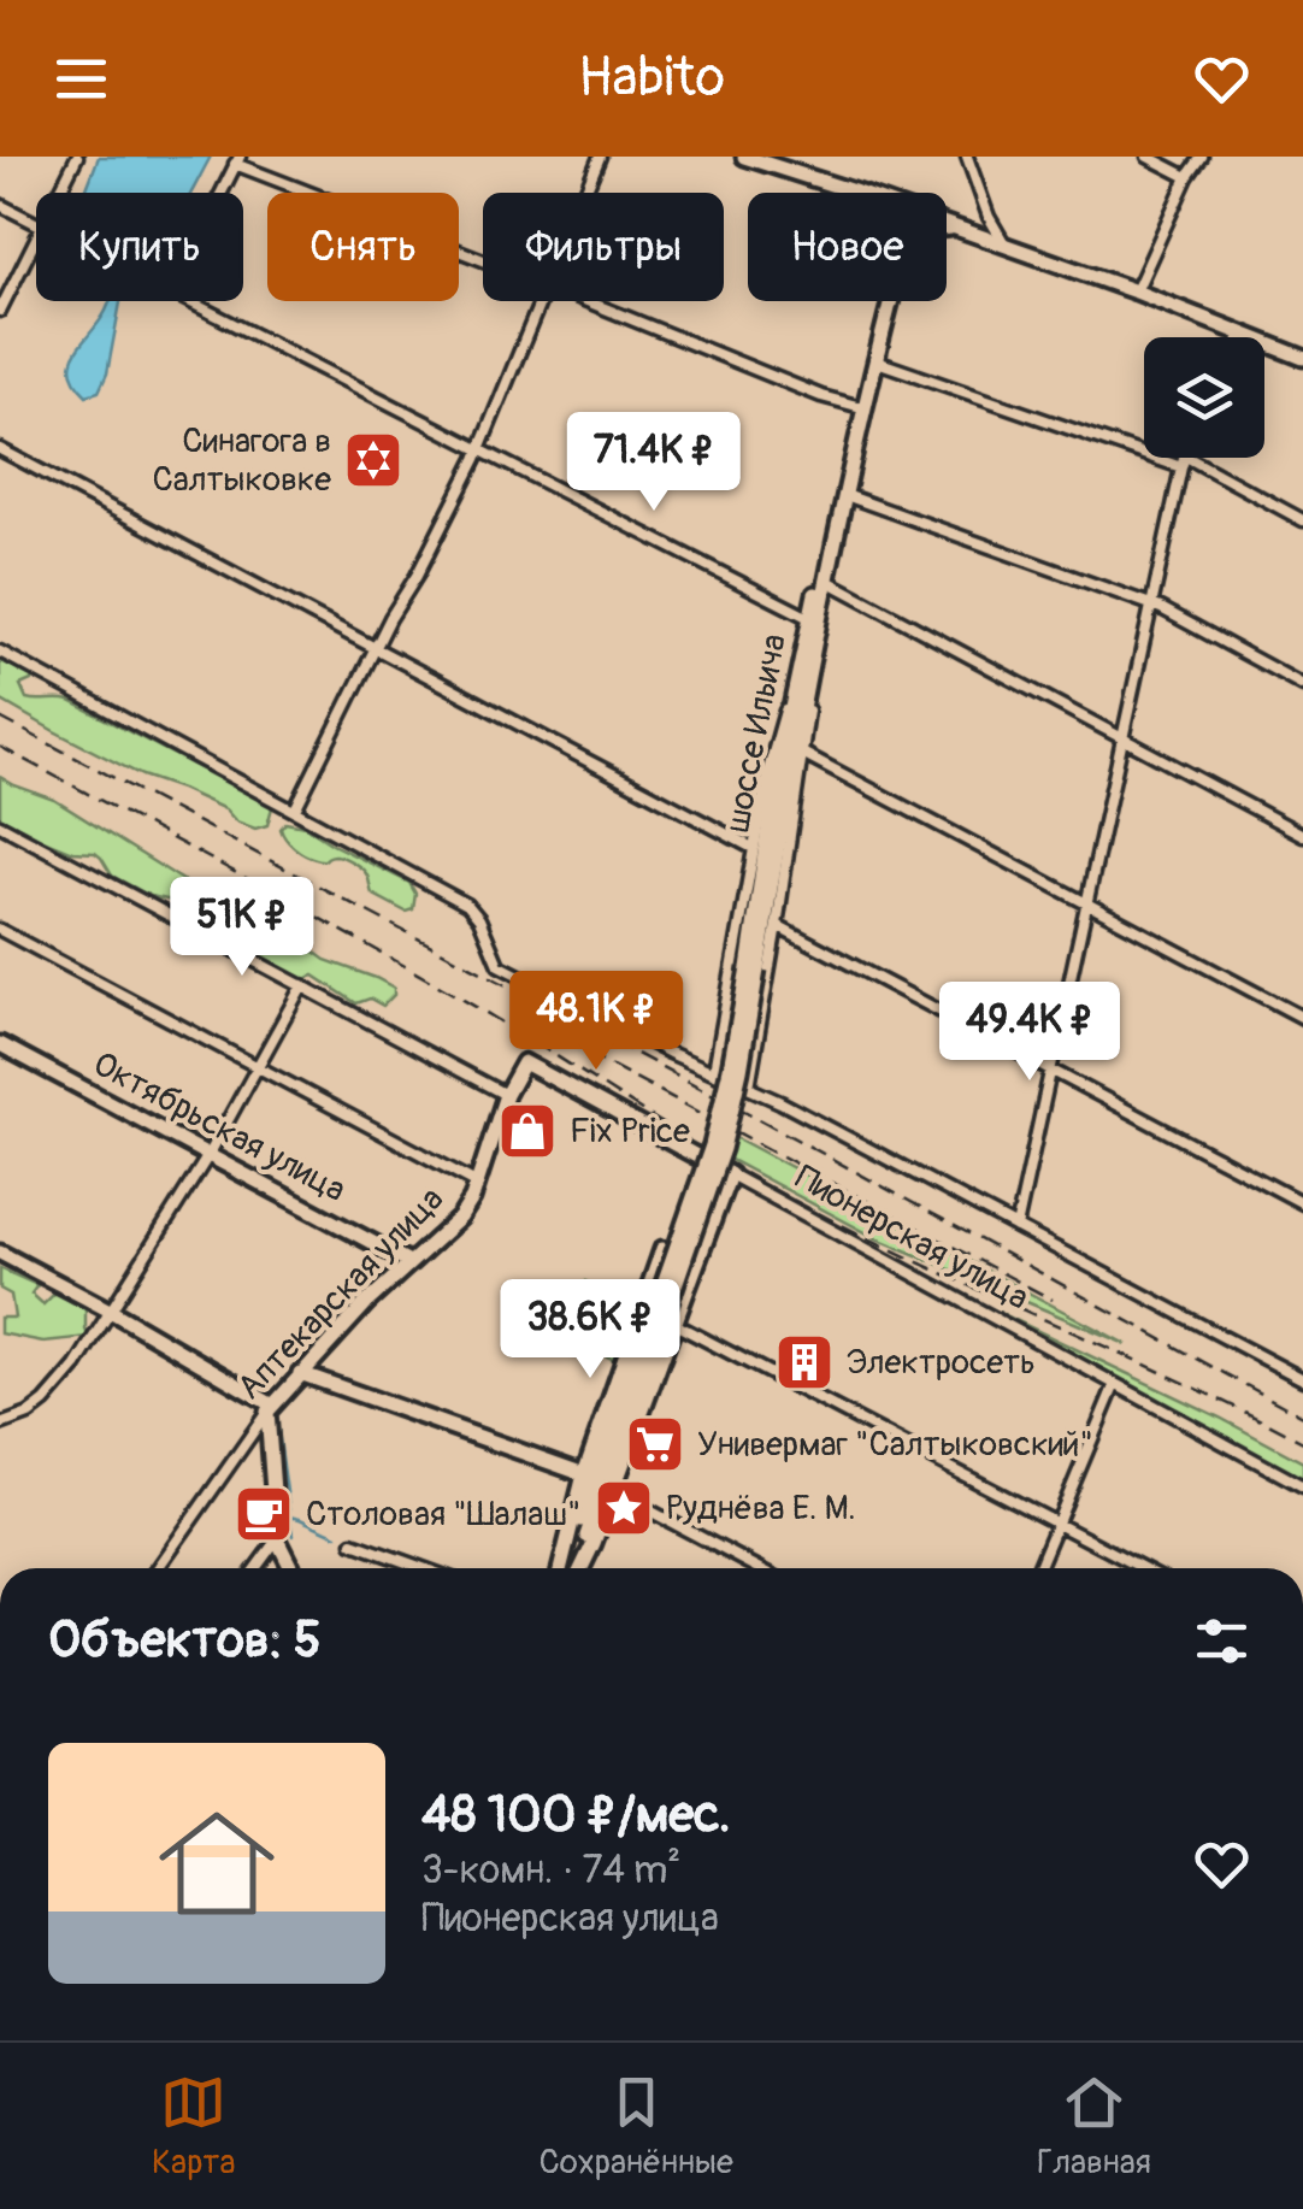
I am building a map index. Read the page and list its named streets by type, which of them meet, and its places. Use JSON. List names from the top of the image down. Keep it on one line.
{"streets":{"street":["шоссе Ильича","Октябрьская улица","Пионерская улица","Аптекарская улица"]},"crossings":[["Октябрьская улица","Аптекарская улица"],["Пионерская улица","Аптекарская улица"]],"places":{"synagogue":["Синагога в Салтыковке"],"shop":["Fix Price"],"building":["Электросеть"],"supermarket":["Универмаг \"Салтыковский\""],"place":["Руднёва Е. М."],"cafe":["Столовая \"Шалаш\""]},"page":{"header":"Habito","chip":["Купить","Снять","Фильтры","Новое"],"price":["71.4K ₽","51K ₽","48.1K ₽","49.4K ₽","38.6K ₽"],"heading":"Объектов: 5","list":[{"name":"48 100 ₽/мес.","note":"3-комн. · 74 m² · Пионерская улица"}],"tabs":["Карта","Сохранённые","Главная"]}}
